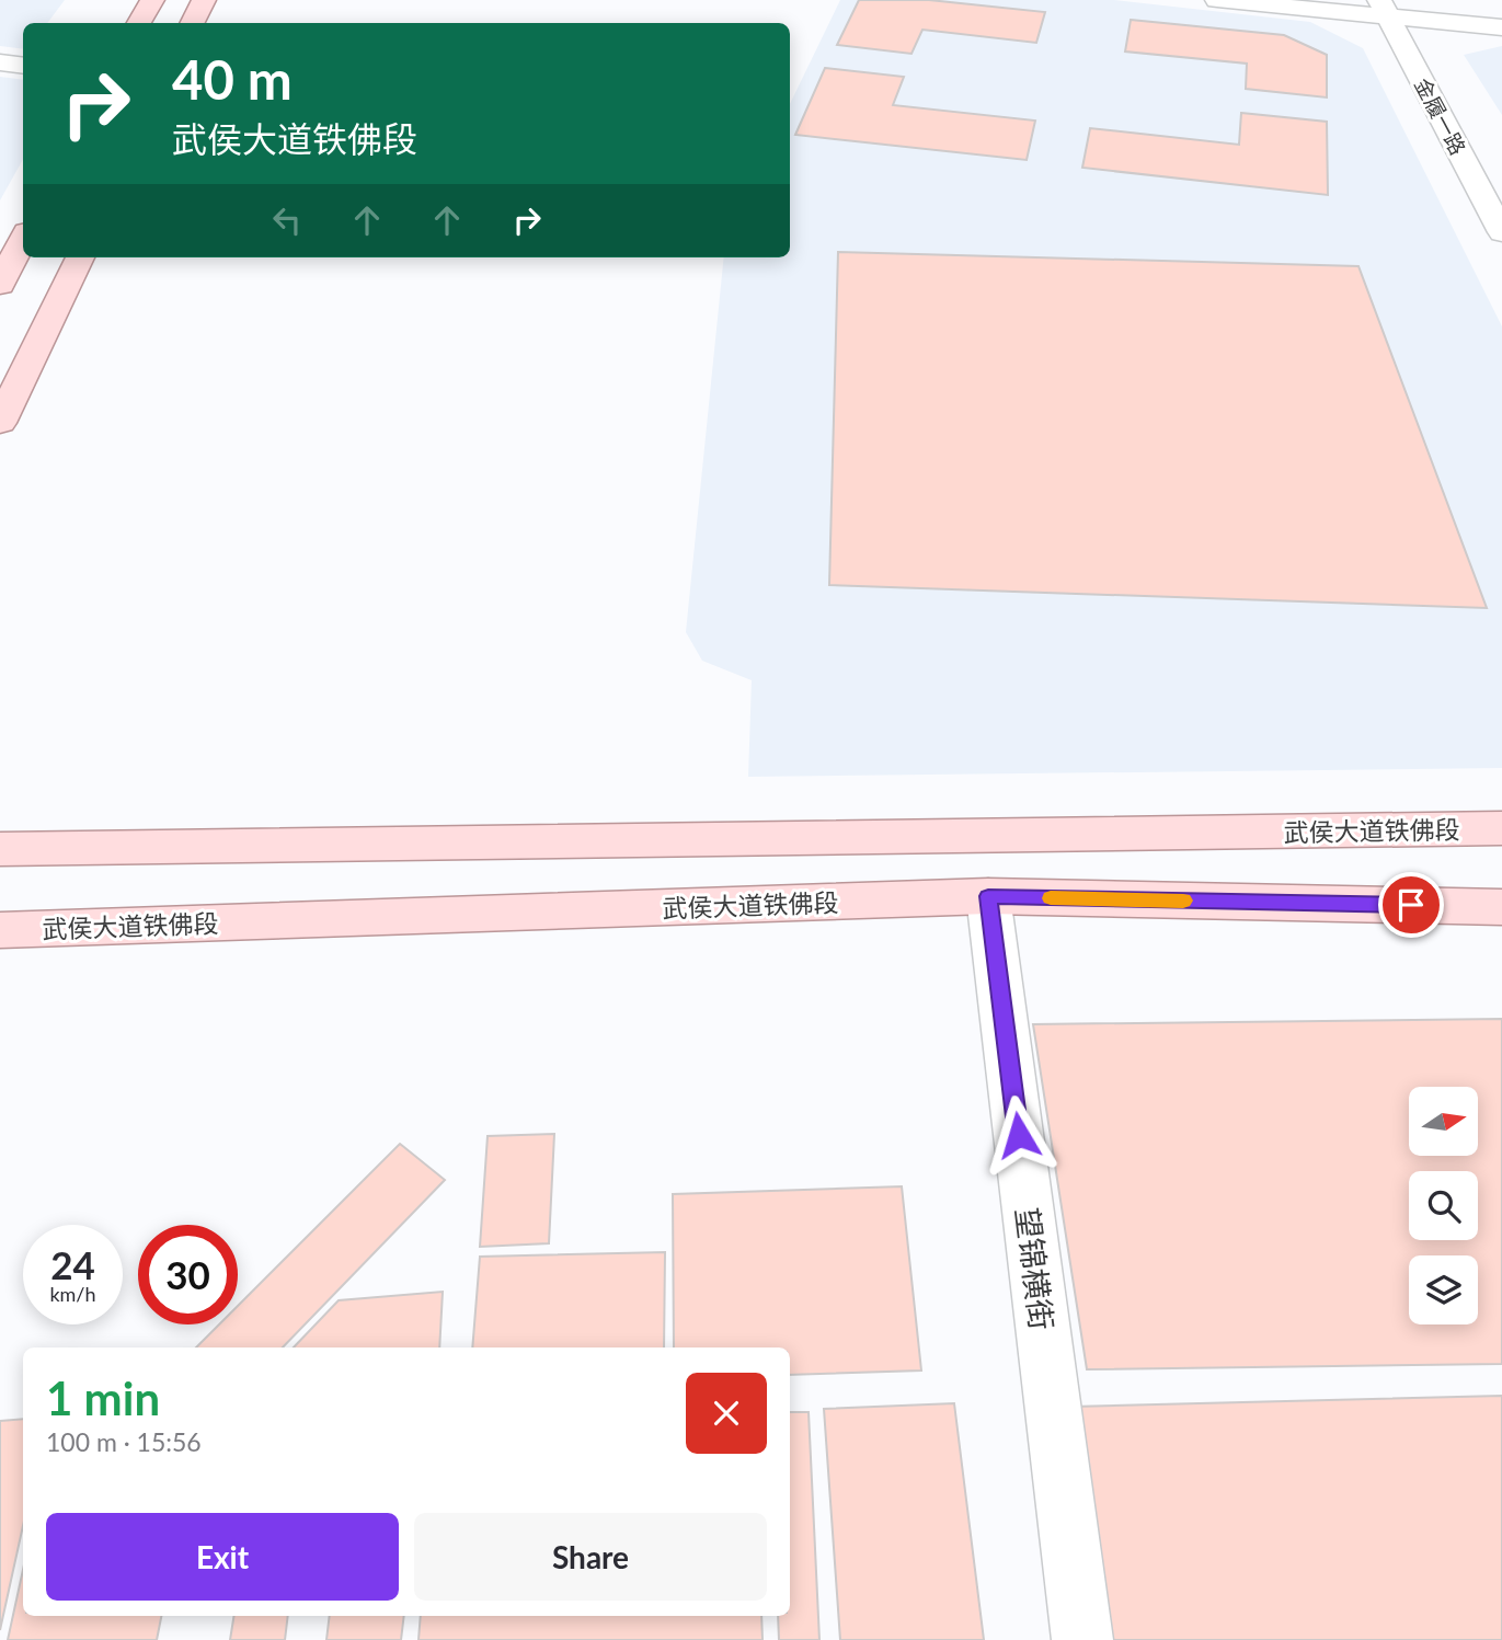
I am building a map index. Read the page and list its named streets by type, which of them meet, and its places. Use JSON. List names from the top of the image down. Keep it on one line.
{"streets":{"main road":["武侯大道铁佛段"],"street":["金履一路","望锦横街"]},"crossings":[["武侯大道铁佛段","望锦横街"]],"north":"right","page":{"turn":["40 m","武侯大道铁佛段"],"speed":"24 km/h","limit":"30","heading":["1 min","100 m · 15:56"],"buttons":["Exit","Share"]}}
